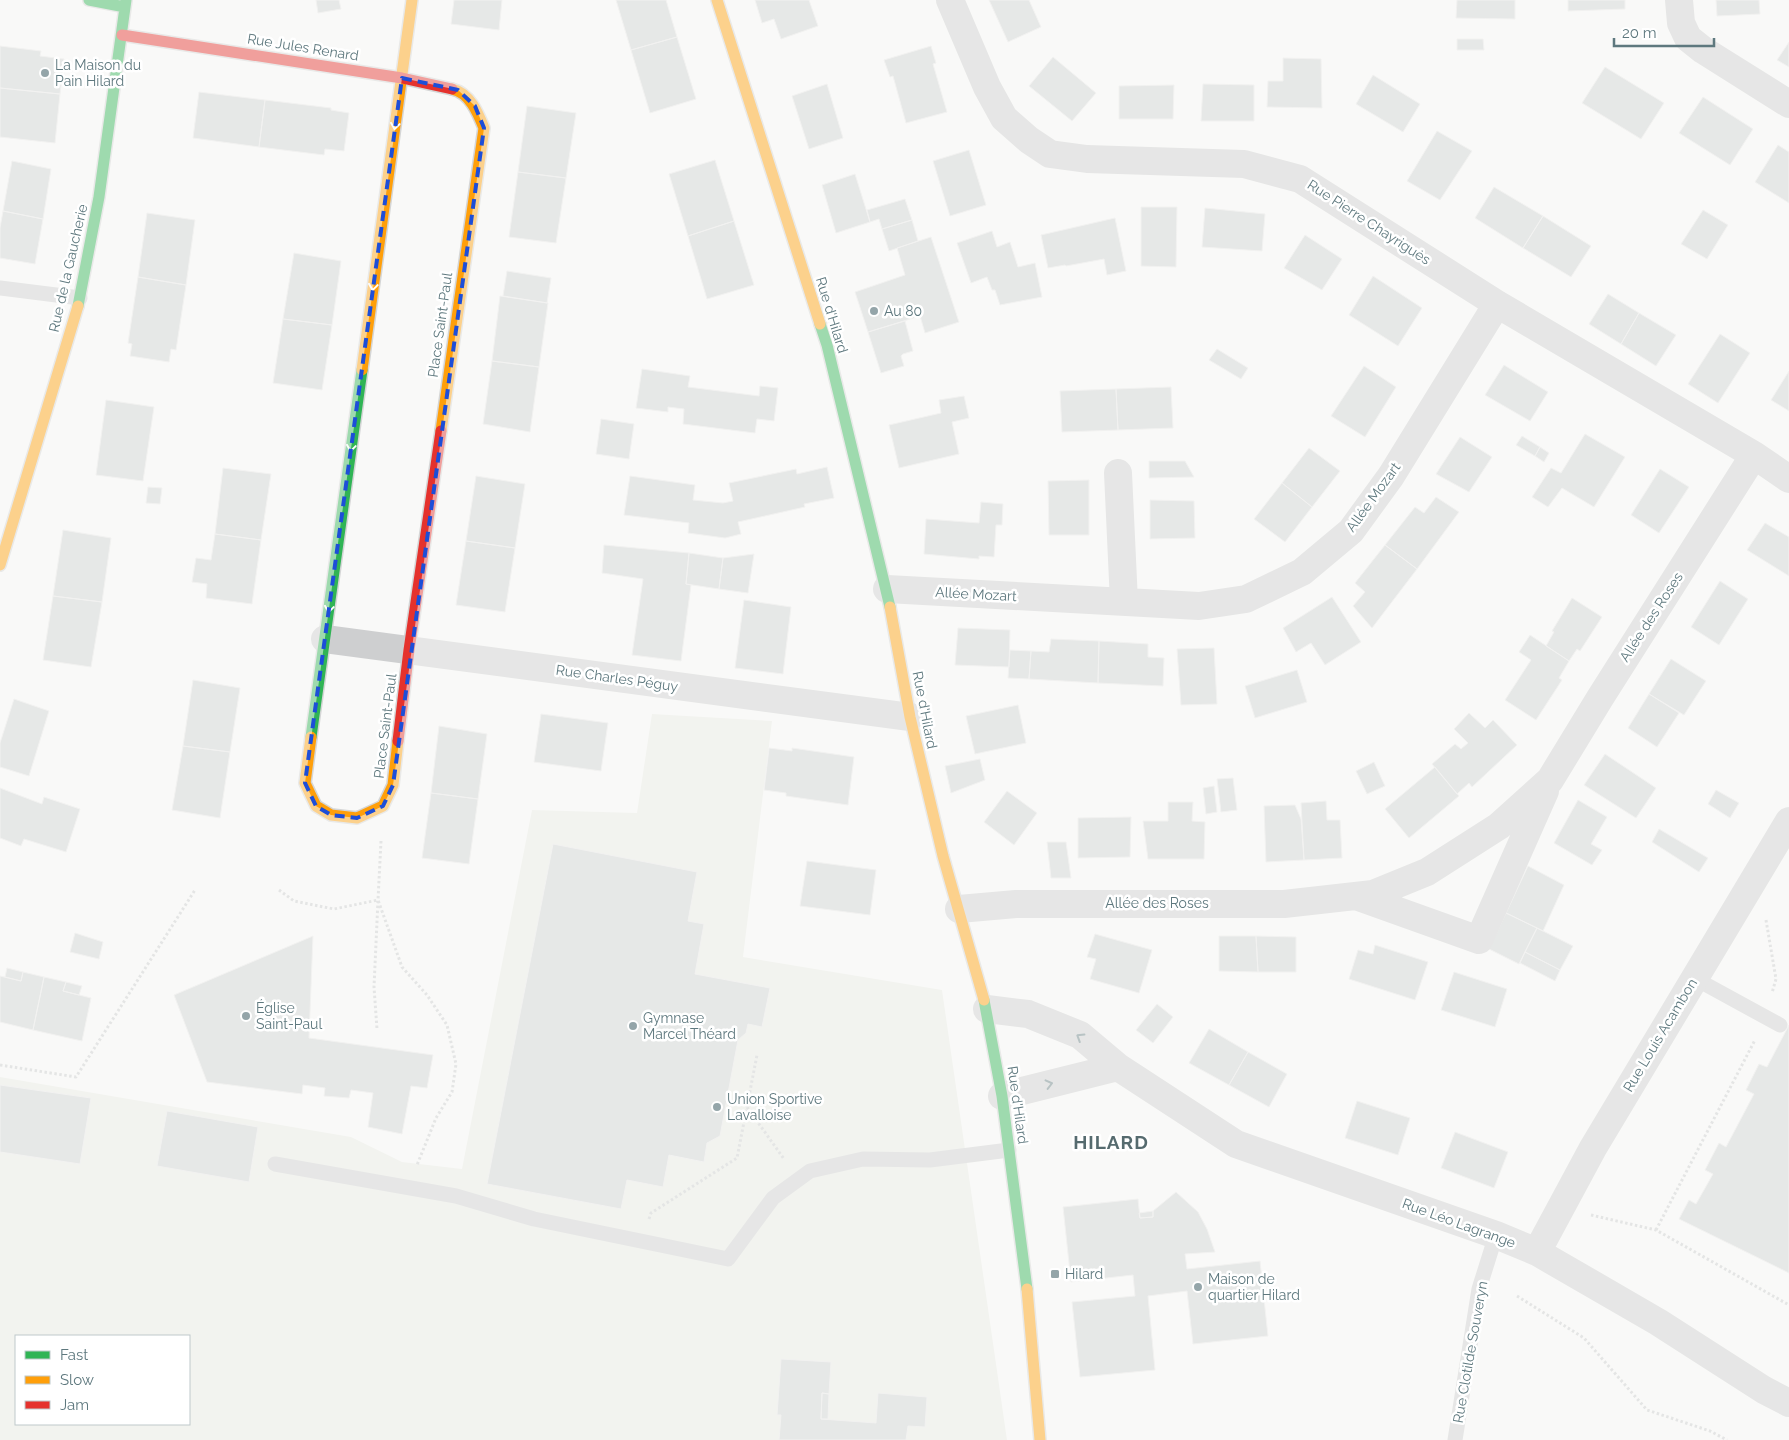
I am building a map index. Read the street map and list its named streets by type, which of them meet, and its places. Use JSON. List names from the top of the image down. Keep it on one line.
{"streets":{"street":["Rue Jules Renard","Rue Pierre Chayriguès","Rue de la Gaucherie","Rue d'Hilard","Place Saint-Paul","Allée Mozart","Allée des Roses","Rue Charles Péguy","Rue Louis Acambon","Rue Léo Lagrange"],"lane":["Rue Clotilde Souveryn"]},"crossings":[["Rue Jules Renard","Rue de la Gaucherie"],["Rue Jules Renard","Place Saint-Paul"],["Rue Pierre Chayriguès","Allée Mozart"],["Rue Pierre Chayriguès","Allée des Roses"],["Rue d'Hilard","Allée Mozart"],["Rue d'Hilard","Allée des Roses"],["Rue d'Hilard","Rue Charles Péguy"],["Rue d'Hilard","Rue Léo Lagrange"],["Place Saint-Paul","Rue Charles Péguy"],["Rue Louis Acambon","Rue Léo Lagrange"],["Rue Léo Lagrange","Rue Clotilde Souveryn"]],"districts":["HILARD"],"places":{"other":["La Maison du Pain Hilard","Au 80","Église Saint-Paul","Gymnase Marcel Théard","Union Sportive Lavalloise","Maison de quartier Hilard"],"transit":["Hilard"]},"legend":["Fast","Slow","Jam"],"scale_bar":"20 m"}
